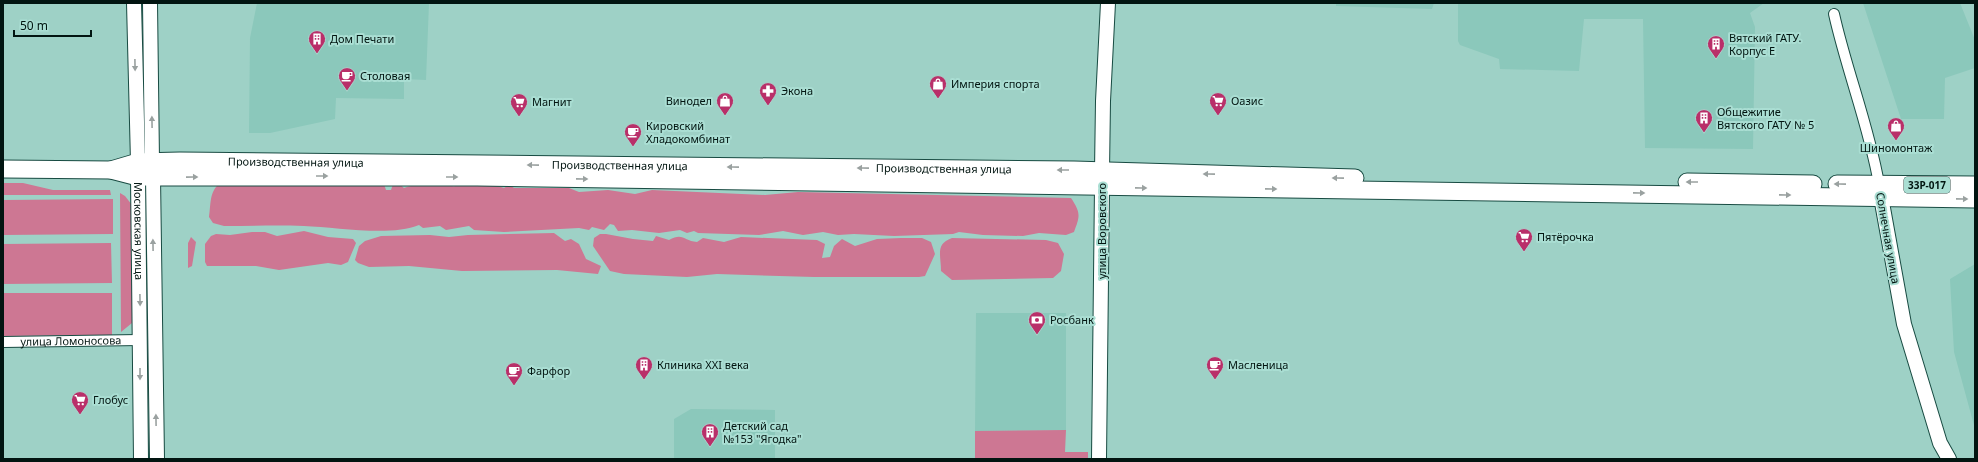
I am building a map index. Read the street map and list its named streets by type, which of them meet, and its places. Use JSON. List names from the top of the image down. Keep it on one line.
{"streets":{"highway":["Производственная улица","33Р-017"],"main road":["Московская улица","улица Воровского","Солнечная улица"],"street":["улица Ломоносова"]},"crossings":[["Производственная улица","Московская улица"],["Производственная улица","улица Воровского"],["33Р-017","Солнечная улица"],["Московская улица","улица Ломоносова"]],"places":{"building":["Дом Печати","Вятский ГАТУ. Корпус Е","Общежитие Вятского ГАТУ № 5","Клиника XXI века","Детский сад №153 \"Ягодка\""],"cafe":["Столовая","Кировский Хладокомбинат","Масленица","Фарфор"],"shop":["Империя спорта","Винодел","Шиномонтаж"],"pharmacy":["Экона"],"supermarket":["Оазис","Магнит","Пятёрочка","Глобус"],"bank":["Росбанк"]},"scale_bar":"50 m"}
